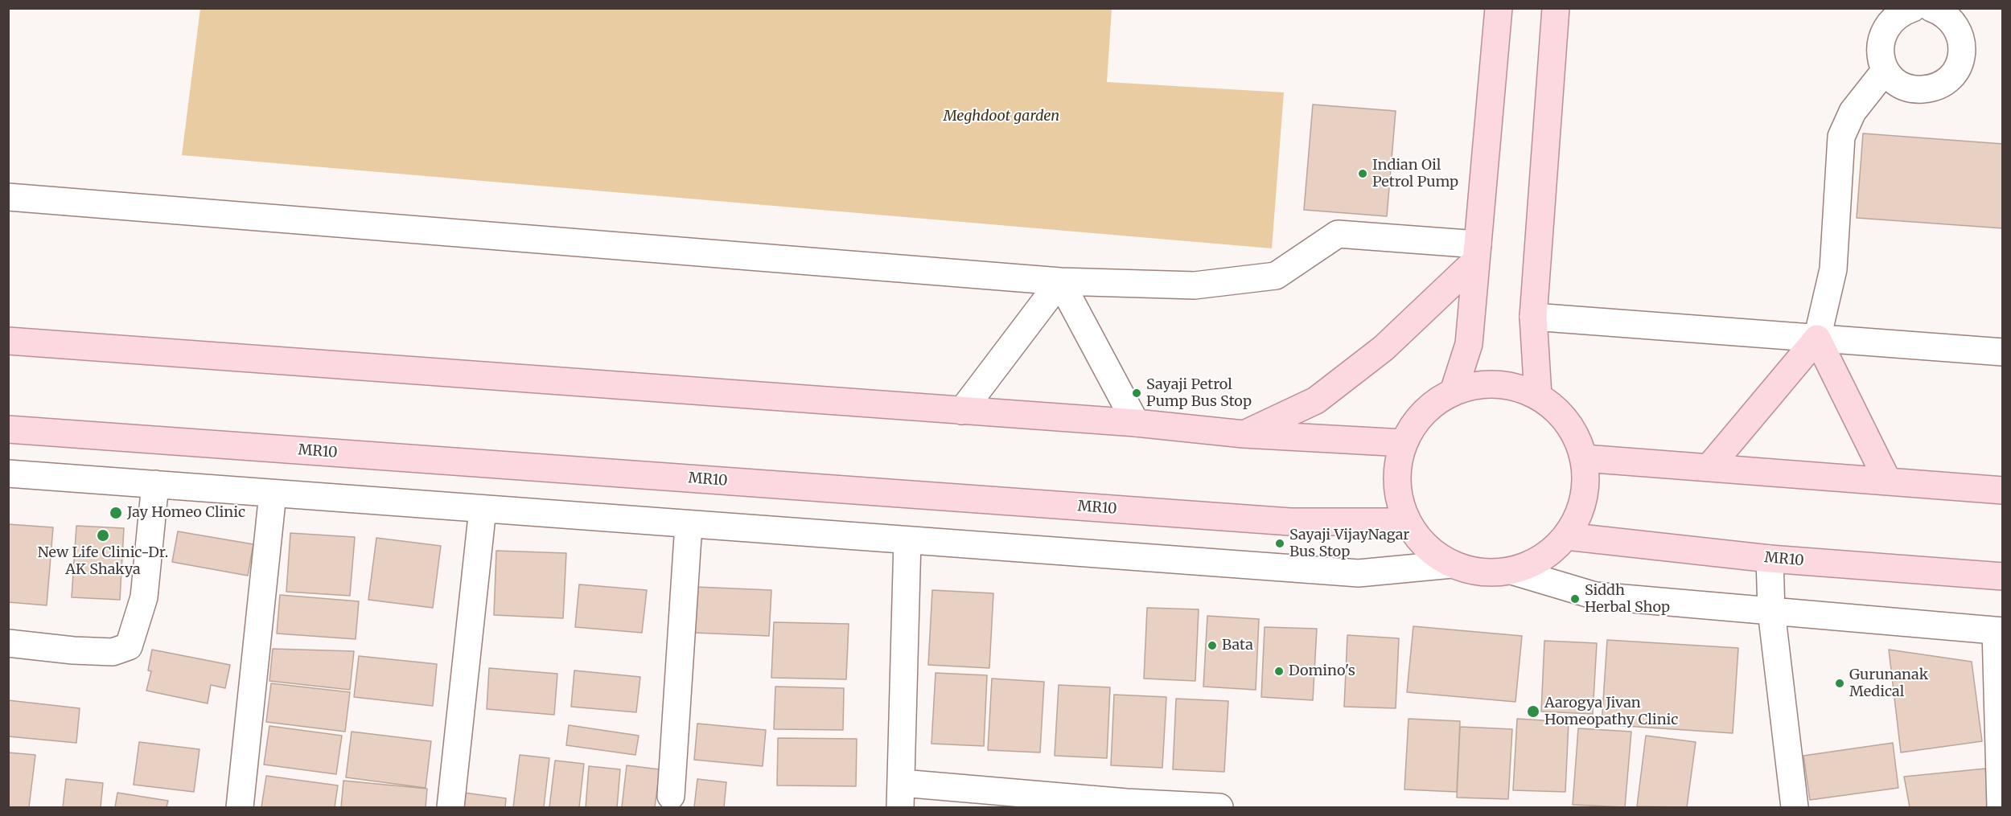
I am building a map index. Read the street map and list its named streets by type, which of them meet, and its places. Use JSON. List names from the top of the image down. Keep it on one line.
{"streets":{"main road":["MR10"]},"parks":["Meghdoot garden"],"places":["Indian Oil Petrol Pump","Sayaji Petrol Pump Bus Stop","Jay Homeo Clinic","New Life Clinic-Dr. AK Shakya","Sayaji VijayNagar Bus Stop","Siddh Herbal Shop","Bata","Domino's","Gurunanak Medical","Aarogya Jivan Homeopathy Clinic"]}
